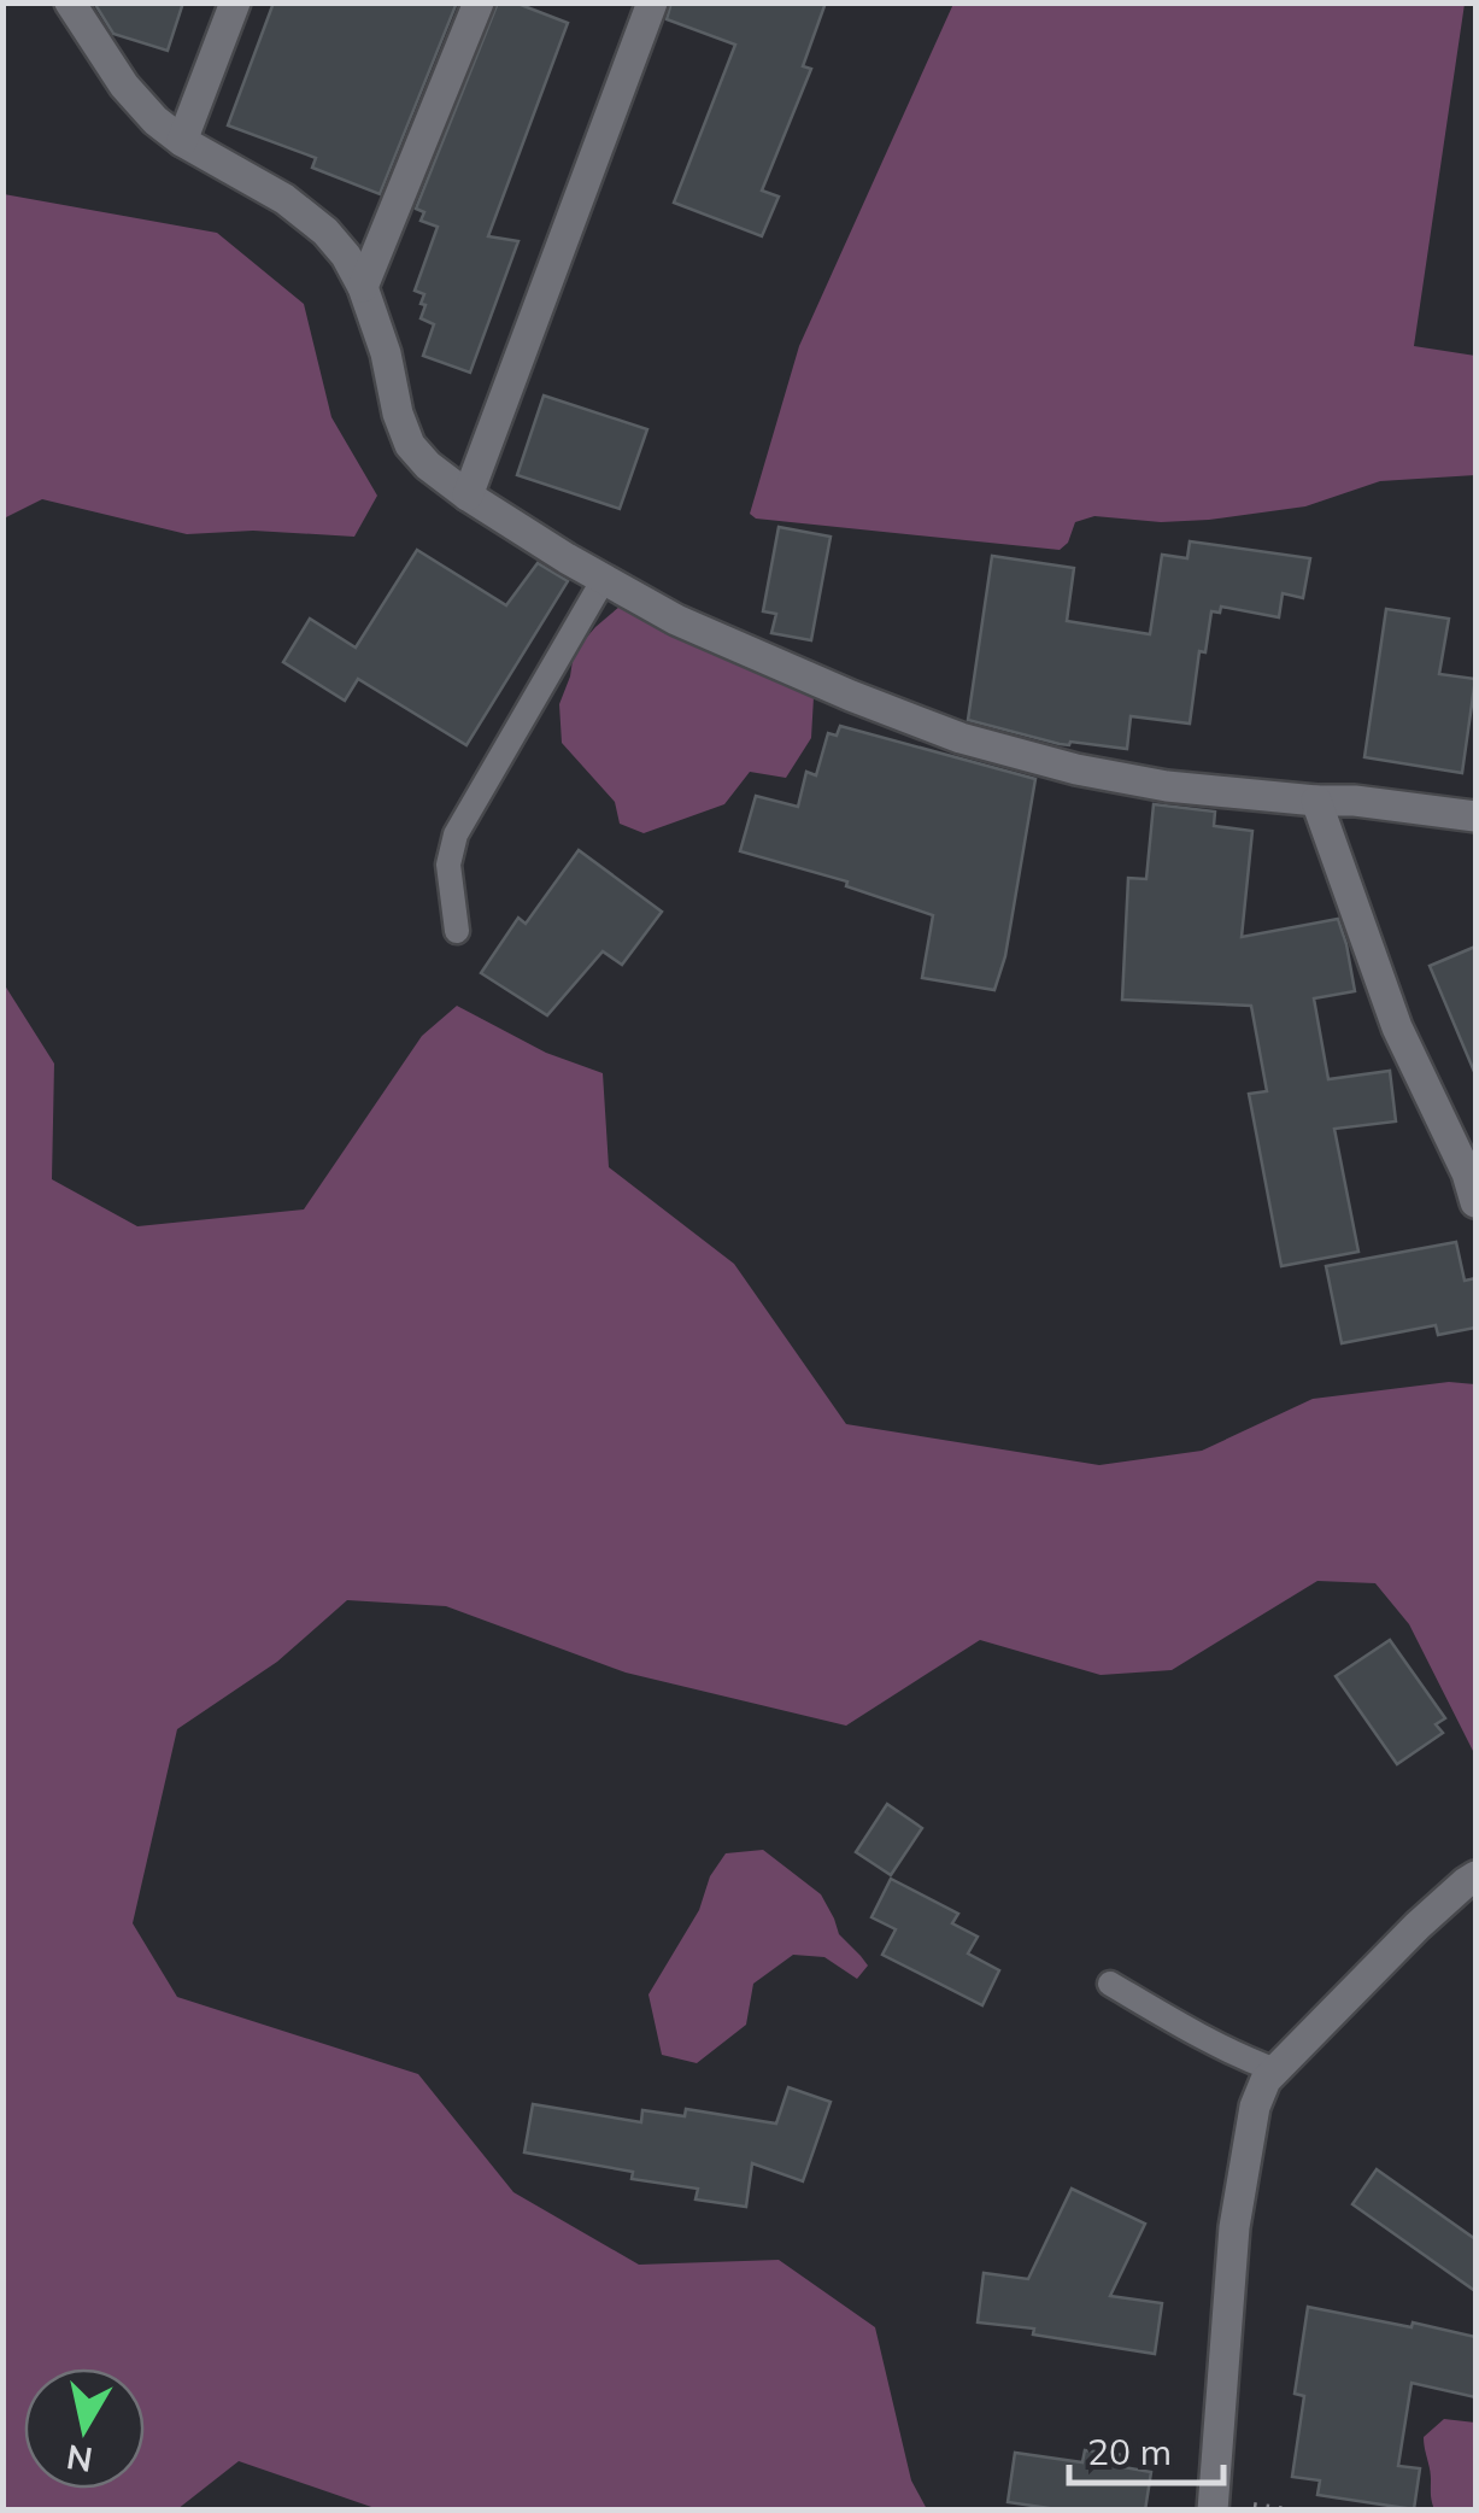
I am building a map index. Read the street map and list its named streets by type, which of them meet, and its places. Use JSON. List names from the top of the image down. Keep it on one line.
{"scale_bar":"20 m","north":"bottom"}
